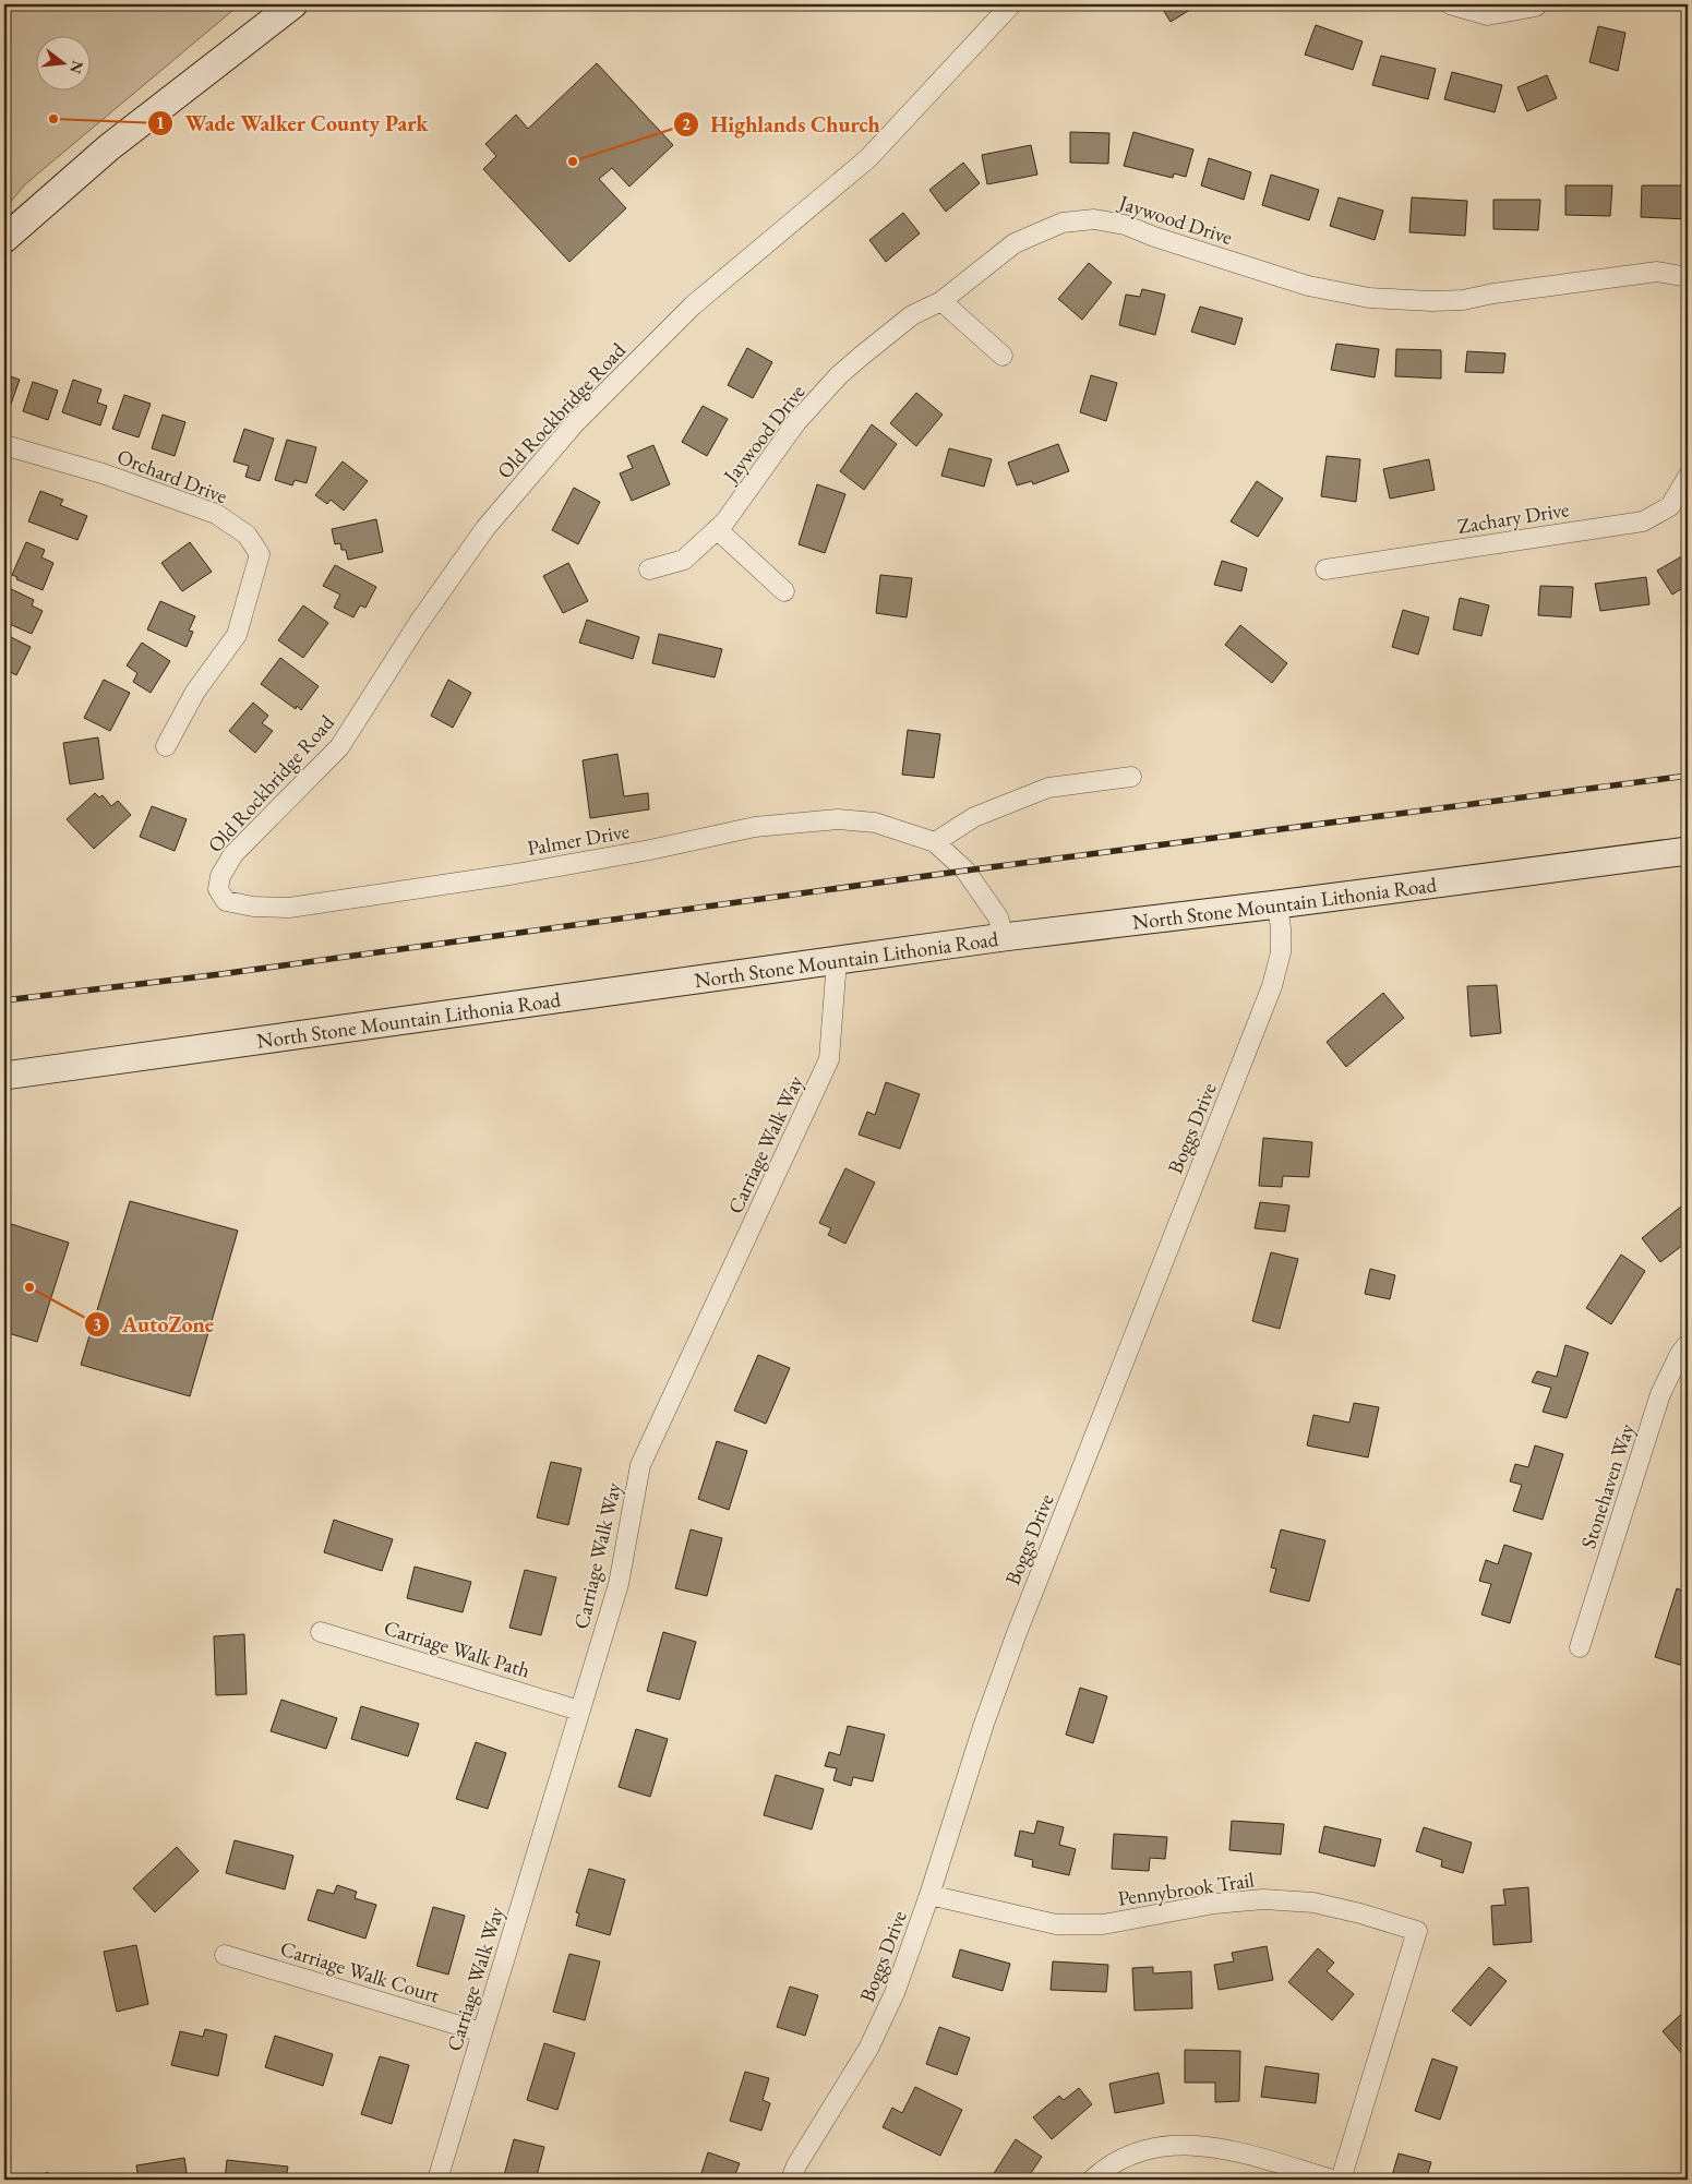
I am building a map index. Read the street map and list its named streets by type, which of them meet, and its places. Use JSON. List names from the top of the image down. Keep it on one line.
{"streets":{"main road":["North Stone Mountain Lithonia Road"],"street":["Jaywood Drive","Old Rockbridge Road","Orchard Drive","Zachary Drive","Palmer Drive","Boggs Drive","Carriage Walk Way","Stonehaven Way","Carriage Walk Path","Pennybrook Trail","Carriage Walk Court"]},"crossings":[["Old Rockbridge Road","Palmer Drive"],["Palmer Drive","North Stone Mountain Lithonia Road"],["North Stone Mountain Lithonia Road","Boggs Drive"],["North Stone Mountain Lithonia Road","Carriage Walk Way"],["Boggs Drive","Pennybrook Trail"],["Carriage Walk Way","Carriage Walk Path"],["Carriage Walk Way","Carriage Walk Court"]],"places":["Wade Walker County Park","Highlands Church","AutoZone"],"north":"right"}
